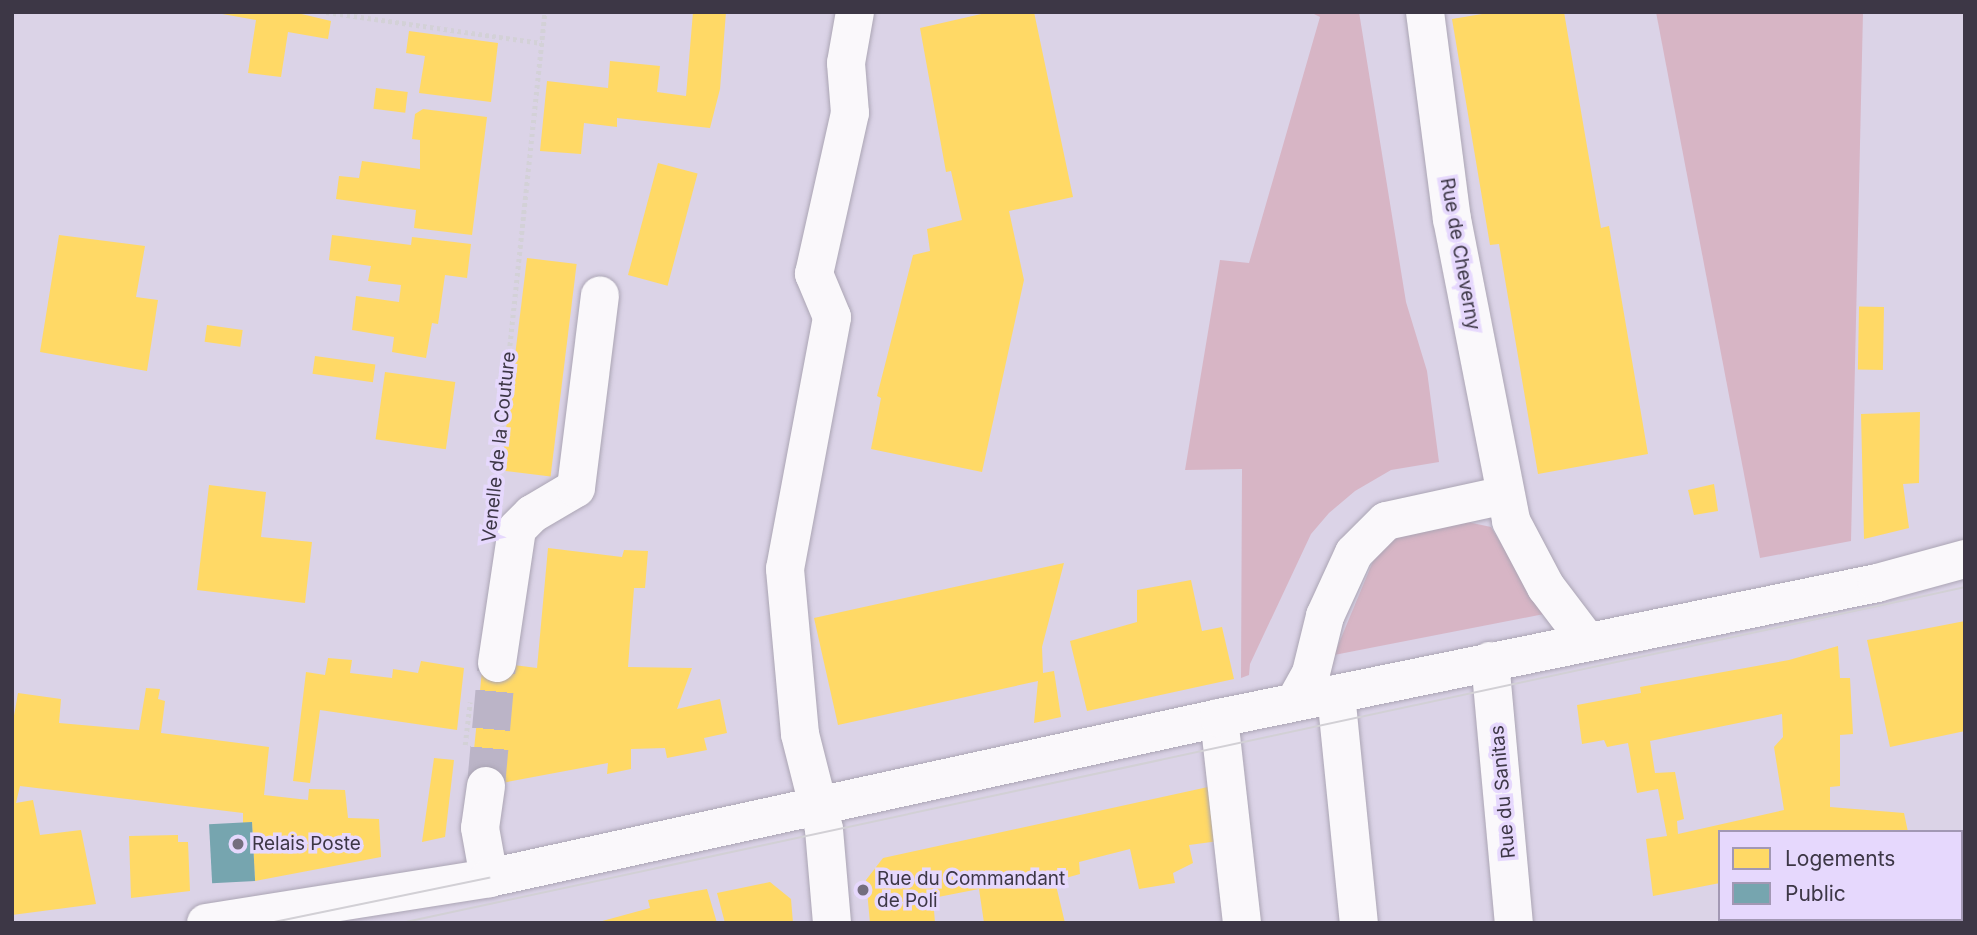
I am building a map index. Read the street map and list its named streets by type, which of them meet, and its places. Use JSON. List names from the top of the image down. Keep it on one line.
{"streets":{"street":["Rue de Cheverny","Rue du Sanitas"],"path":["Venelle de la Couture"]},"places":["Relais Poste","Rue du Commandant de Poli"],"legend":["Logements","Public"]}
